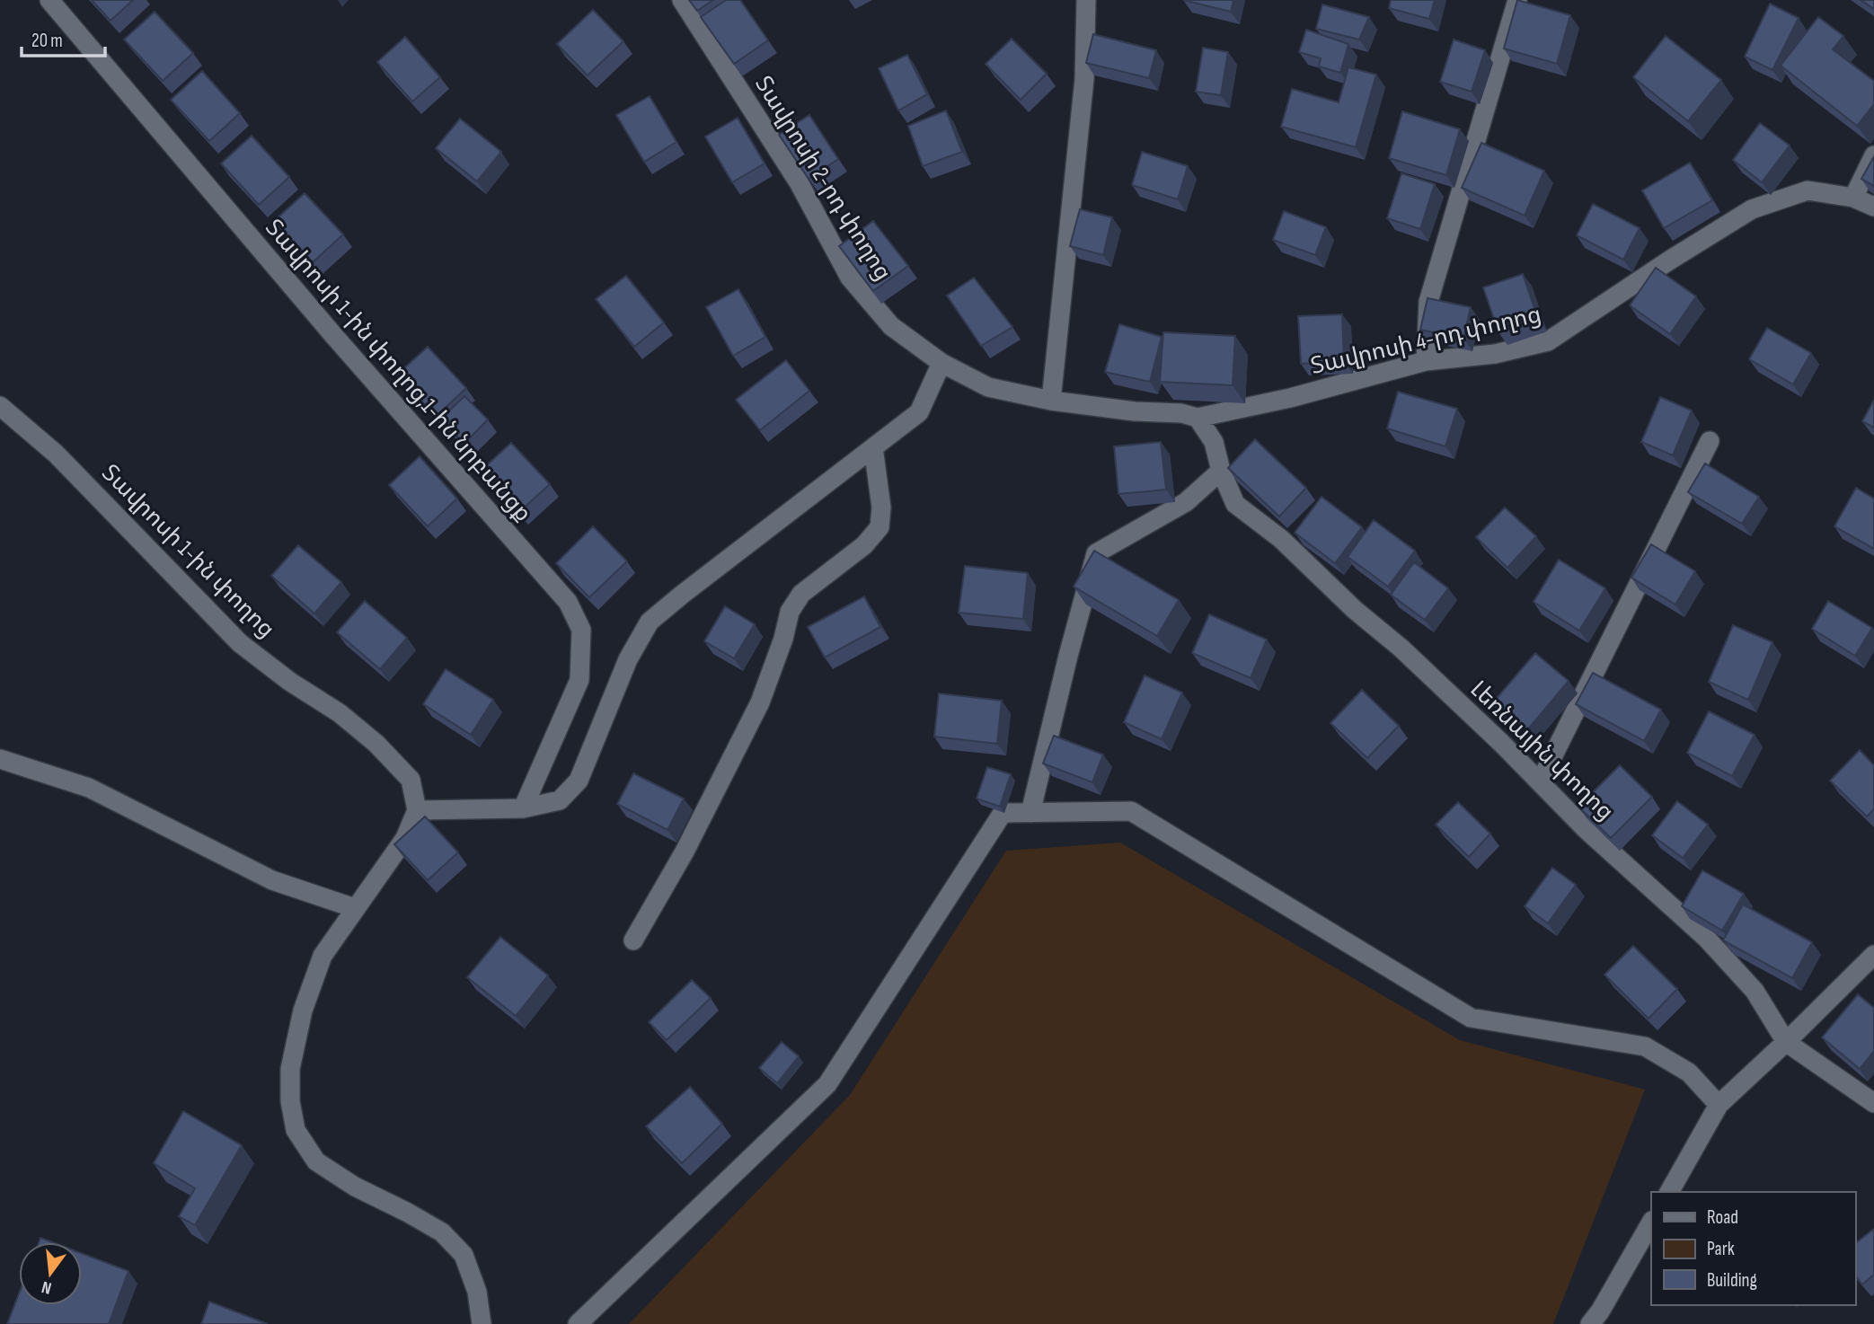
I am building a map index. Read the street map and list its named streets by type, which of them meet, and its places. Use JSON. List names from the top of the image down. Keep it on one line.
{"streets":{"street":["Տավրոսի 2-րդ փողոց","Տավրոսի 4-րդ փողոց","Տավրոսի 1-ին փողոց,1-ին նրբանցք","Տավրոսի 1-ին փողոց","Լեռնային փողոց"]},"crossings":[["Տավրոսի 2-րդ փողոց","Տավրոսի 4-րդ փողոց"],["Տավրոսի 2-րդ փողոց","Լեռնային փողոց"],["Տավրոսի 4-րդ փողոց","Լեռնային փողոց"]],"legend":["Road","Park","Building"],"scale_bar":"20 m","north":"bottom"}
